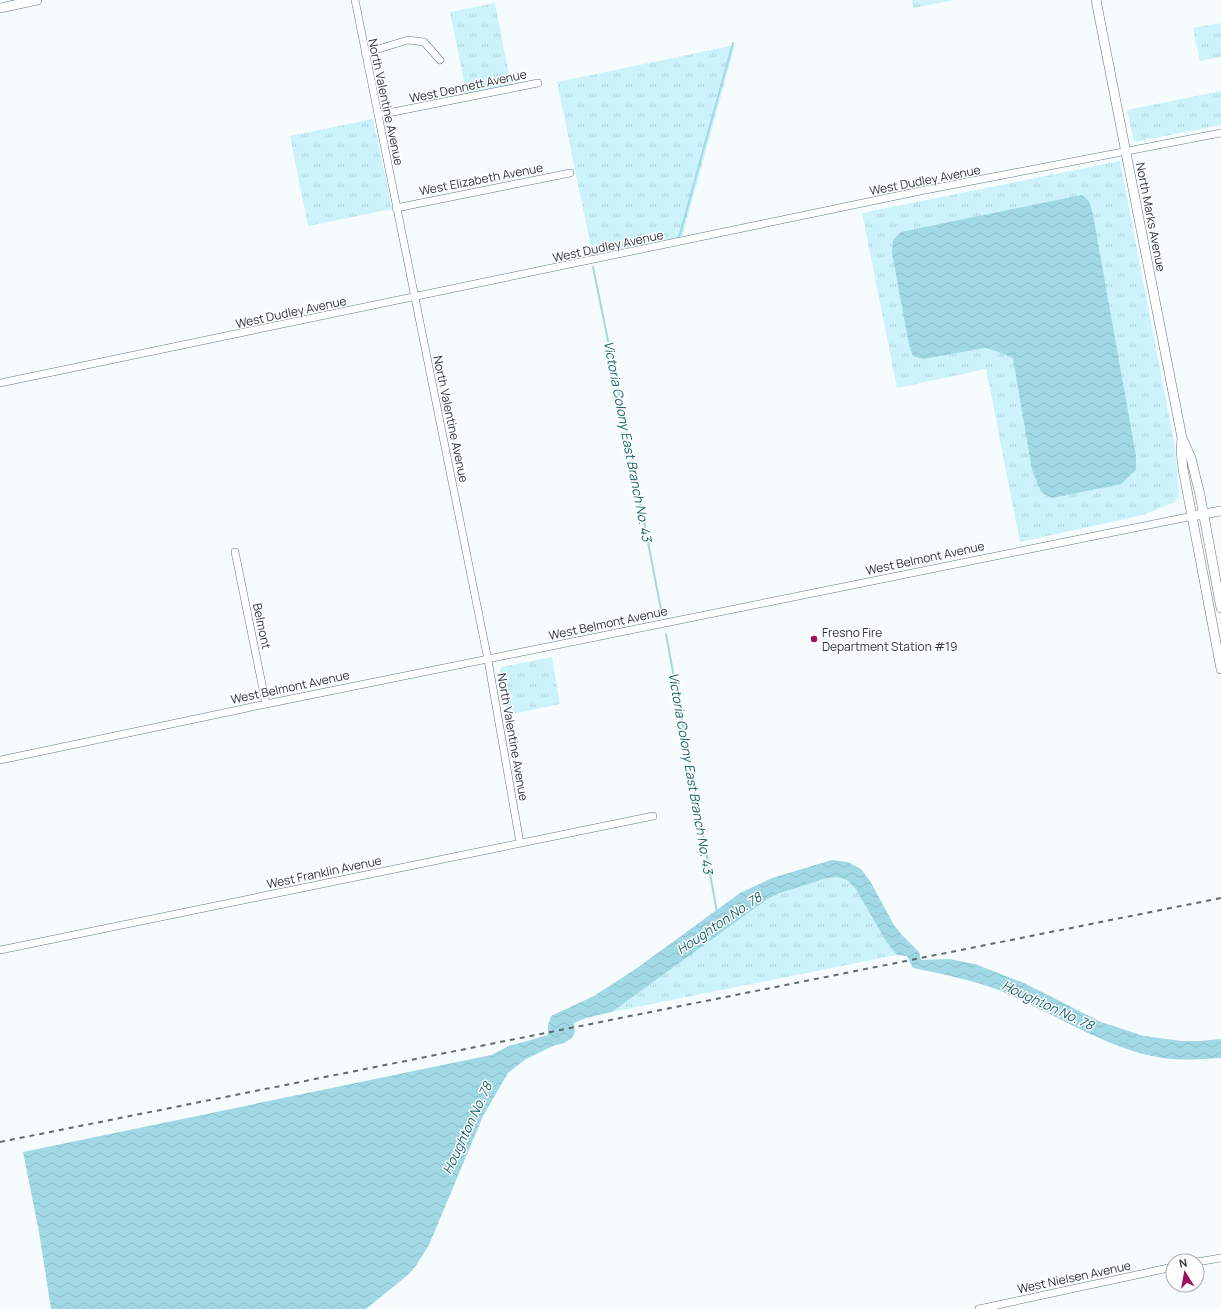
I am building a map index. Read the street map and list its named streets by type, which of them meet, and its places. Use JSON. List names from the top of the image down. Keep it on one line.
{"streets":{"main road":["North Marks Avenue","West Belmont Avenue"],"street":["West Dennett Avenue","North Valentine Avenue","West Elizabeth Avenue","West Dudley Avenue","Belmont","West Franklin Avenue","West Nielsen Avenue"]},"crossings":[["West Dennett Avenue","North Valentine Avenue"],["North Valentine Avenue","West Elizabeth Avenue"],["North Valentine Avenue","West Dudley Avenue"],["North Valentine Avenue","West Belmont Avenue"],["North Valentine Avenue","West Franklin Avenue"],["West Dudley Avenue","North Marks Avenue"],["North Marks Avenue","West Belmont Avenue"],["West Belmont Avenue","Belmont"]],"water":["Victoria Colony East Branch No. 43","Houghton No. 78"],"places":["Fresno Fire Department Station #19"],"north":"top"}
